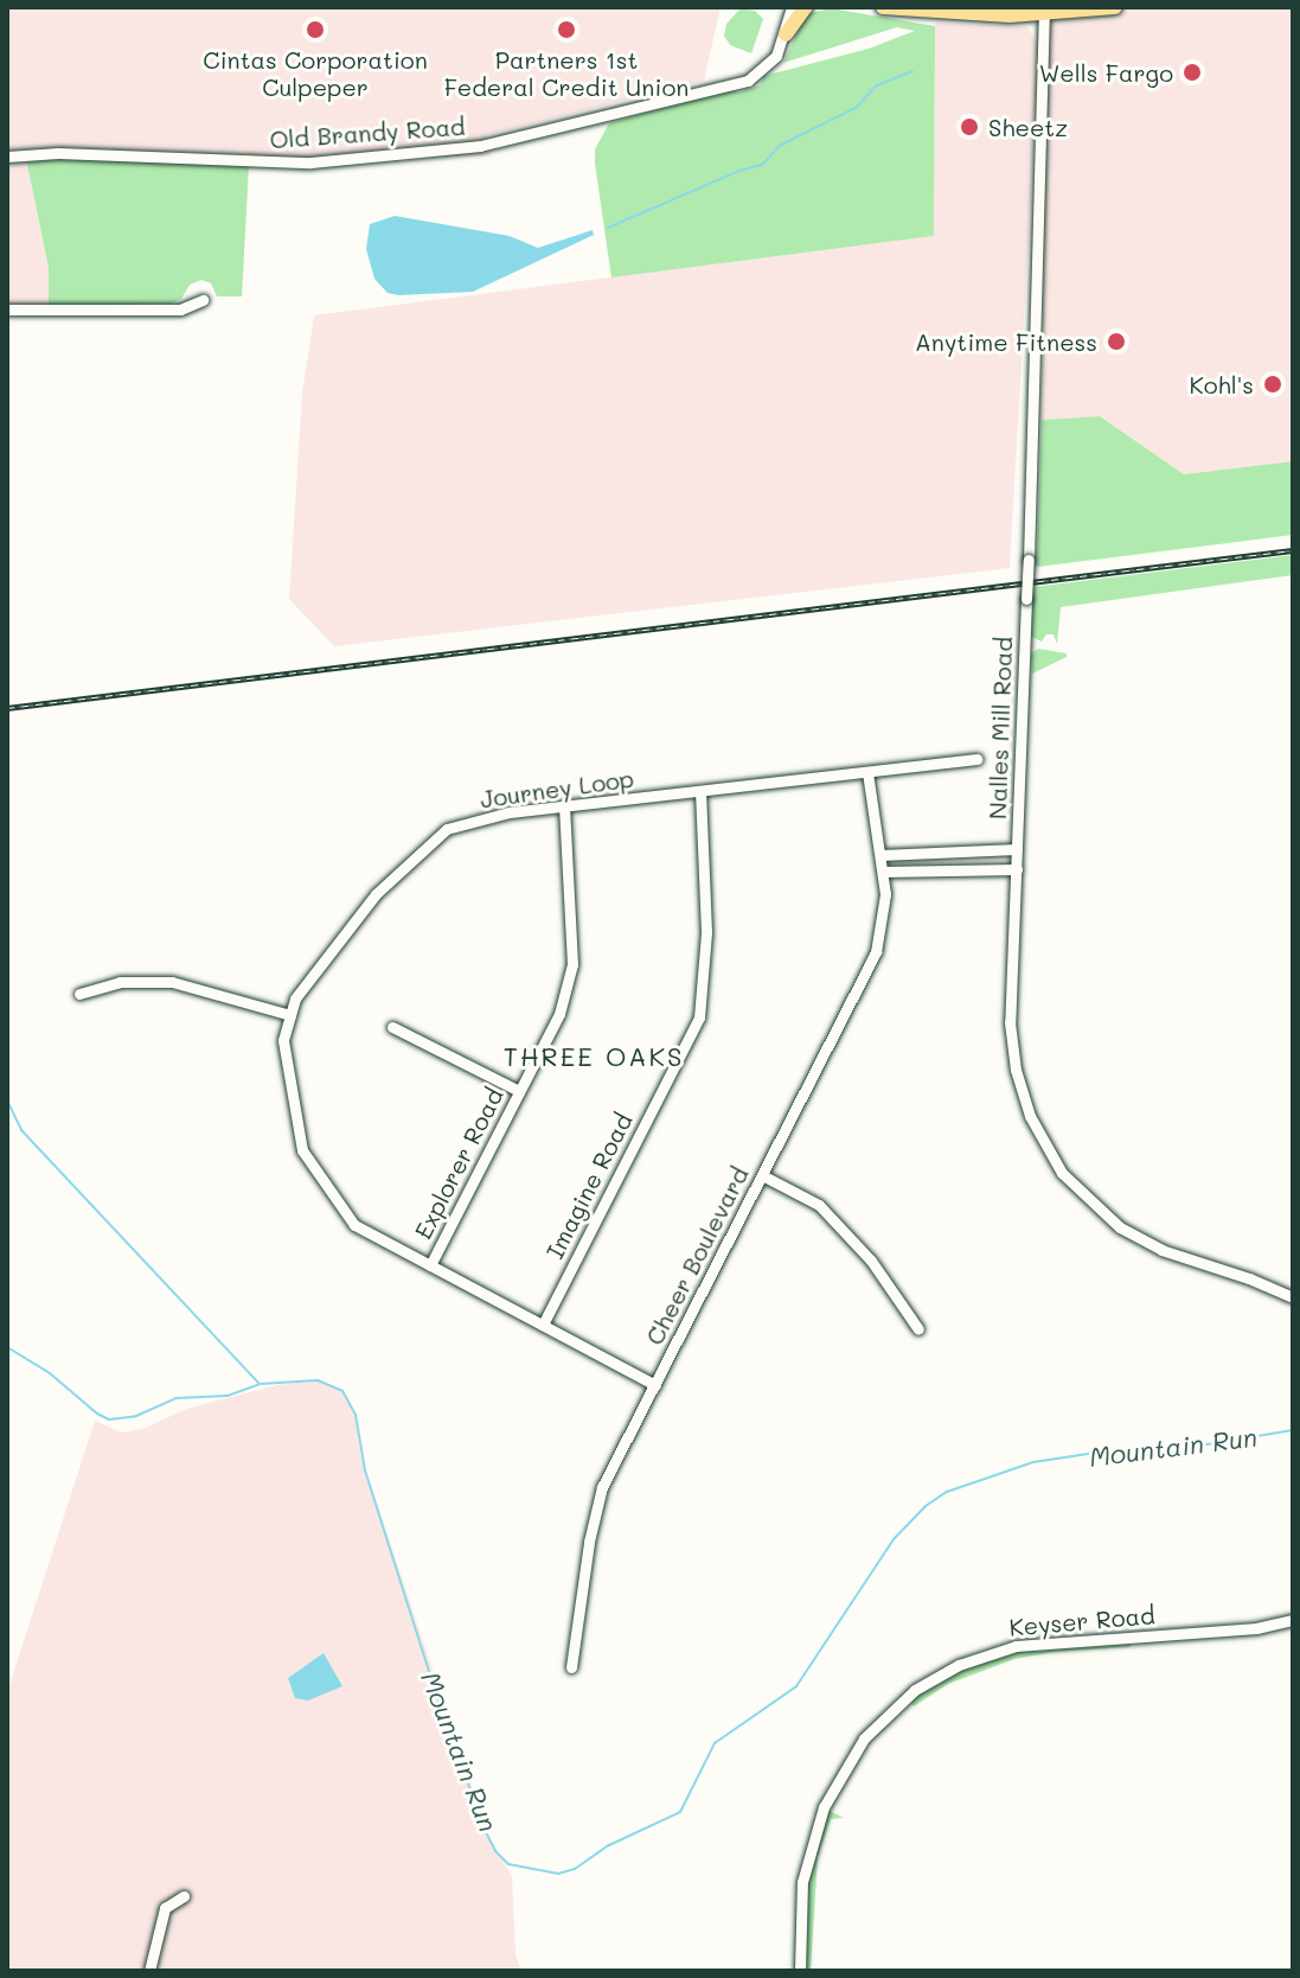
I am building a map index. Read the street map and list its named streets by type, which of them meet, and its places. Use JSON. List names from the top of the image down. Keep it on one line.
{"streets":{"street":["Old Brandy Road","Nalles Mill Road","Journey Loop","Explorer Road","Imagine Road","Cheer Boulevard","Keyser Road"]},"crossings":[["Journey Loop","Explorer Road"],["Journey Loop","Imagine Road"],["Journey Loop","Cheer Boulevard"]],"districts":["THREE OAKS"],"water":["Mountain Run"],"places":["Cintas Corporation Culpeper","Partners 1st Federal Credit Union","Wells Fargo","Sheetz","Anytime Fitness","Kohl's"]}
